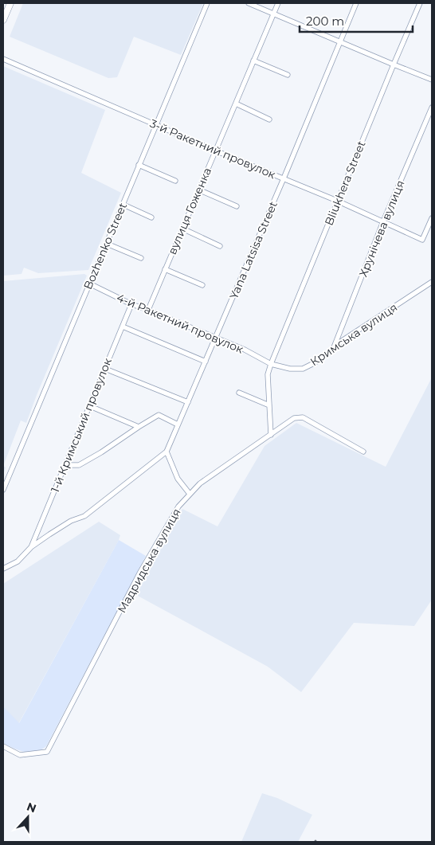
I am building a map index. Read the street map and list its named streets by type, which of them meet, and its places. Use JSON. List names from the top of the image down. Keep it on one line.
{"streets":{"street":["3-й Ракетний провулок","Bliukhera Street","вулиця Гоженка","Хрунічева вулиця","Bozhenko Street","Yana Latsisa Street","4-й Ракетний провулок","Кримська вулиця","1-й Кримський провулок","Мадридська вулиця"]},"crossings":[["3-й Ракетний провулок","Bliukhera Street"],["3-й Ракетний провулок","вулиця Гоженка"],["3-й Ракетний провулок","Хрунічева вулиця"],["3-й Ракетний провулок","Bozhenko Street"],["3-й Ракетний провулок","Yana Latsisa Street"],["Bliukhera Street","4-й Ракетний провулок"],["Bliukhera Street","Кримська вулиця"],["Bliukhera Street","Мадридська вулиця"],["вулиця Гоженка","4-й Ракетний провулок"],["Хрунічева вулиця","Кримська вулиця"],["Bozhenko Street","4-й Ракетний провулок"],["Yana Latsisa Street","4-й Ракетний провулок"],["4-й Ракетний провулок","Кримська вулиця"],["4-й Ракетний провулок","1-й Кримський провулок"]],"scale_bar":"200 m","north":"top"}
